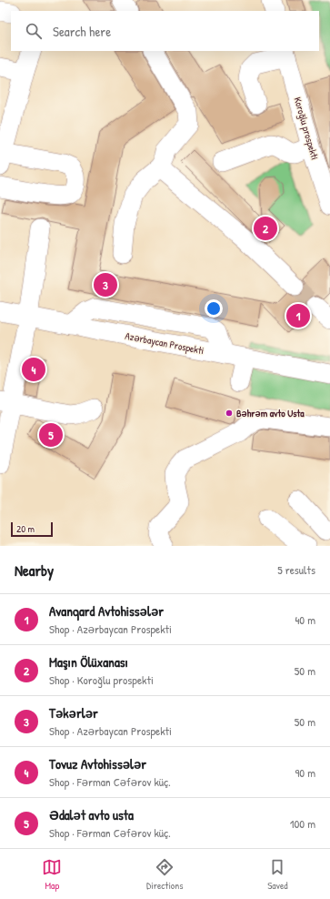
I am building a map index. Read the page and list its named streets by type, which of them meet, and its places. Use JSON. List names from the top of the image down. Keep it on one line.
{"streets":{"street":["Koroğlu prospekti","Azərbaycan Prospekti"]},"places":["Bəhrəm avto Usta"],"scale_bar":"20 m","page":{"search":"Search here","pins":["2","3","1","4","5"],"scale":"20 m","heading":["Nearby","5 results"],"list":[{"mark":"1","name":"Avanqard Avtohissələr","note":"Shop · Azərbaycan Prospekti","value":"40 m"},{"mark":"2","name":"Maşın Ölüxanası","note":"Shop · Koroğlu prospekti","value":"50 m"},{"mark":"3","name":"Təkərlər","note":"Shop · Azərbaycan Prospekti","value":"50 m"},{"mark":"4","name":"Tovuz Avtohissələr","note":"Shop · Fərman Cəfərov küç.","value":"90 m"},{"mark":"5","name":"Ədalət avto usta","note":"Shop · Fərman Cəfərov küç.","value":"100 m"}],"nav":["Map","Directions","Saved"]}}
